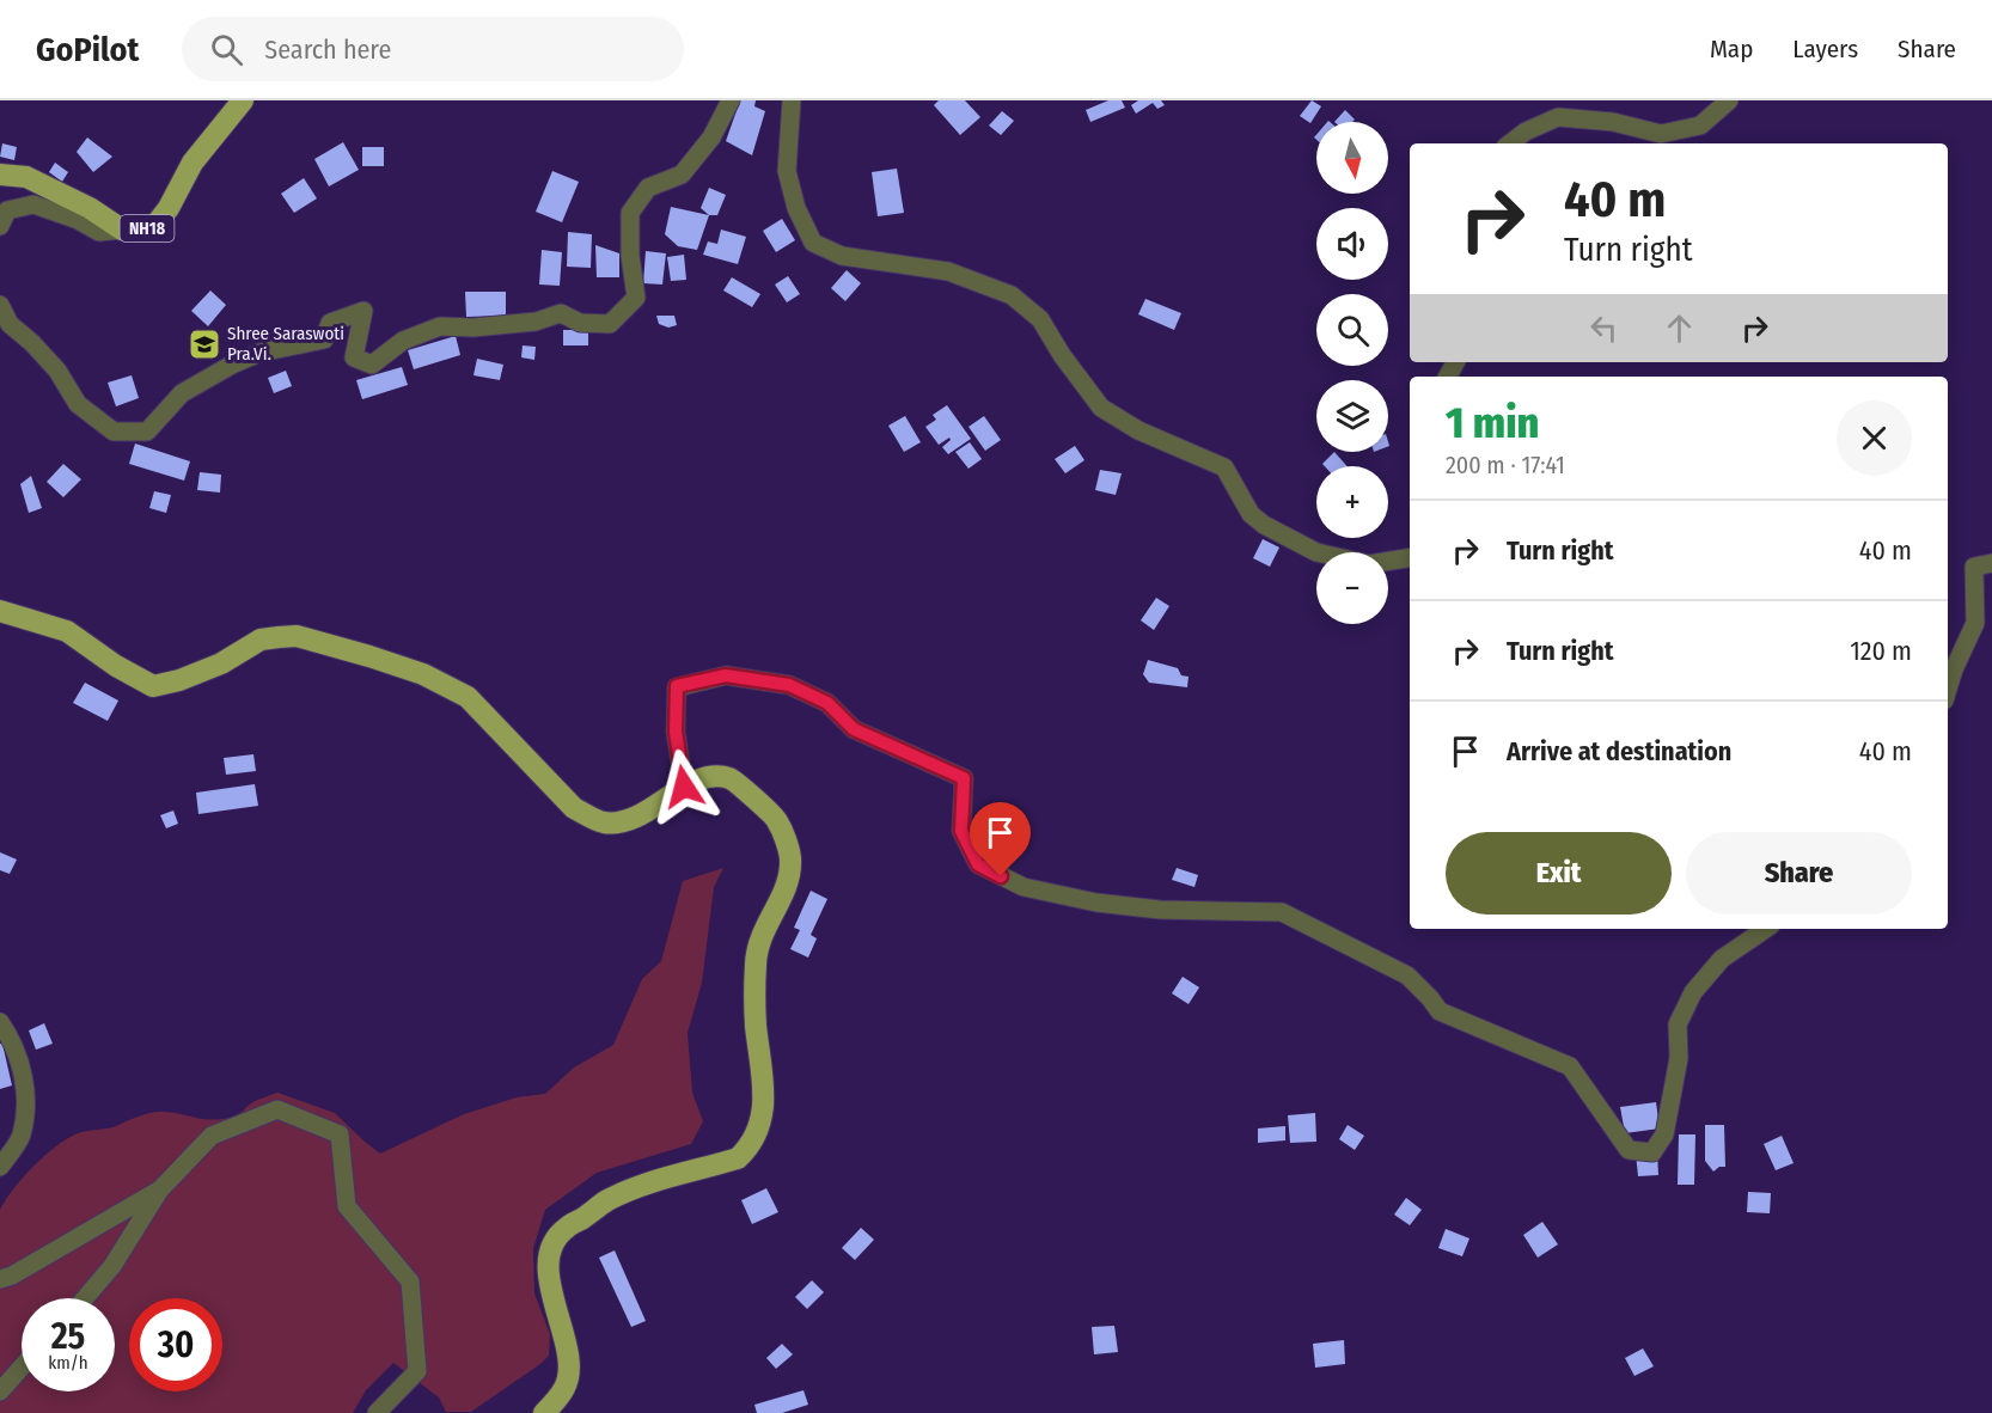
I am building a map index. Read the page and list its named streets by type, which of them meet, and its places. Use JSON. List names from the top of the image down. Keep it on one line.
{"streets":{"main road":["NH18"]},"places":{"school or university":["Shree Saraswoti Pra.Vi."]},"north":"bottom","page":{"header":"GoPilot","search":"Search here","nav":["Map","Layers","Share"],"map_buttons":["+","−"],"turn":["40 m","Turn right"],"heading":["1 min","200 m · 17:41"],"list":[{"name":"Turn right","value":"40 m"},{"name":"Turn right","value":"120 m"},{"name":"Arrive at destination","value":"40 m"}],"buttons":["Exit","Share"],"speed":"25 km/h","limit":"30"}}
